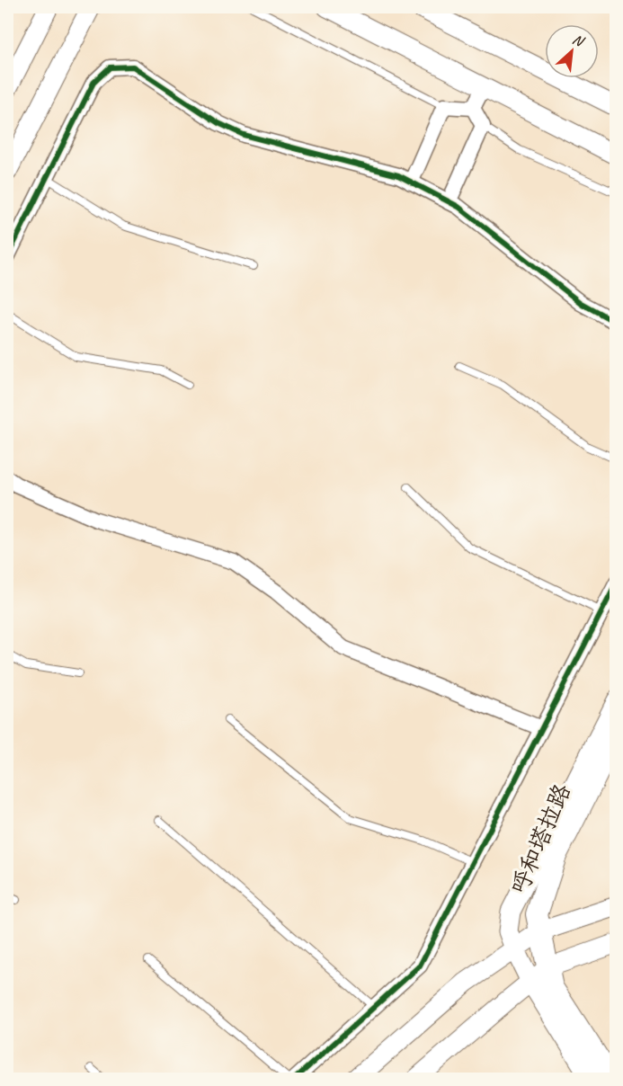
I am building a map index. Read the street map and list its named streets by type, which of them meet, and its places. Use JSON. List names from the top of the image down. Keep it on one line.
{"streets":{"main road":["呼和塔拉路"]},"north":"top right"}
